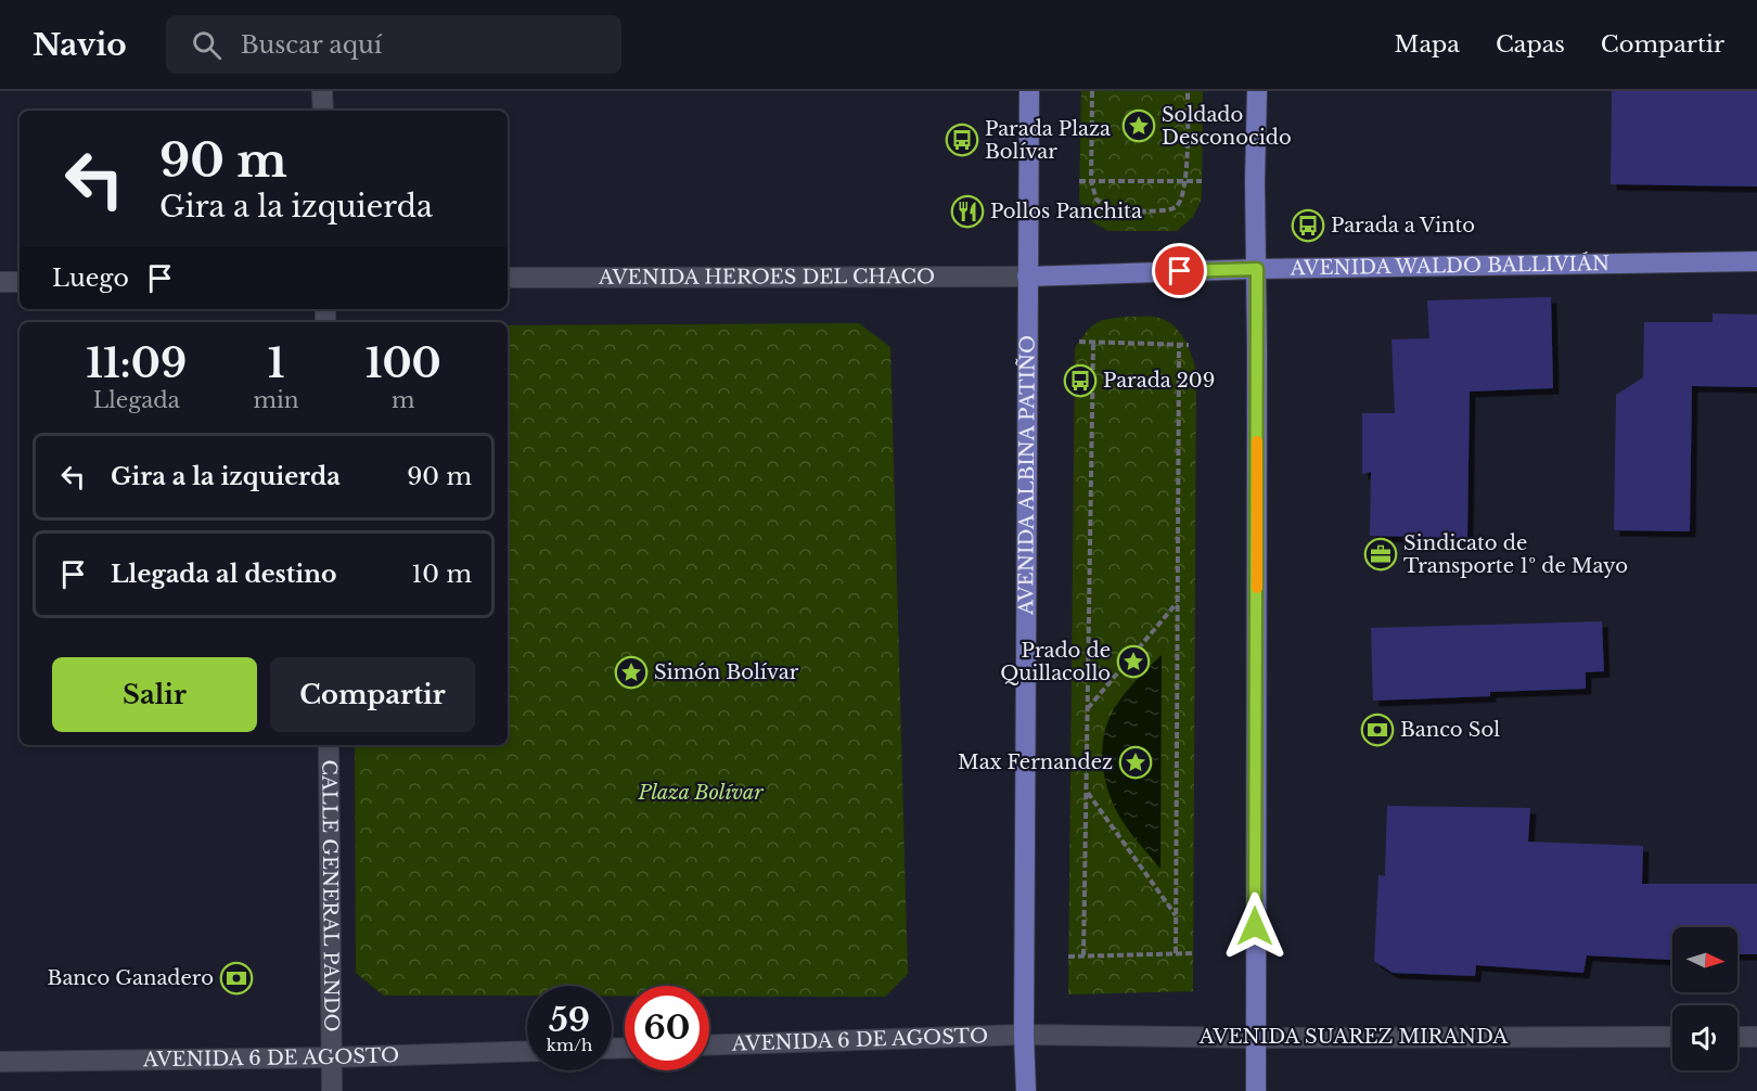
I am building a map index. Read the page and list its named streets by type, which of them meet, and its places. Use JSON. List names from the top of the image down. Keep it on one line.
{"streets":{"main road":["AVENIDA WALDO BALLIVIÁN","AVENIDA HEROES DEL CHACO","AVENIDA ALBINA PATIÑO","CALLE GENERAL PANDO","AVENIDA SUAREZ MIRANDA","AVENIDA 6 DE AGOSTO"]},"crossings":[["AVENIDA WALDO BALLIVIÁN","AVENIDA HEROES DEL CHACO"],["AVENIDA WALDO BALLIVIÁN","AVENIDA ALBINA PATIÑO"],["AVENIDA HEROES DEL CHACO","AVENIDA ALBINA PATIÑO"],["AVENIDA ALBINA PATIÑO","AVENIDA SUAREZ MIRANDA"],["AVENIDA ALBINA PATIÑO","AVENIDA 6 DE AGOSTO"],["CALLE GENERAL PANDO","AVENIDA 6 DE AGOSTO"],["AVENIDA SUAREZ MIRANDA","AVENIDA 6 DE AGOSTO"]],"parks":["Plaza Bolívar"],"places":{"place":["Soldado Desconocido","Prado de Quillacollo","Simón Bolívar","Max Fernandez"],"bus stop":["Parada Plaza Bolívar","Parada a Vinto","Parada 209"],"restaurant":["Pollos Panchita"],"office":["Sindicato de Transporte 1º de Mayo"],"bank":["Banco Sol","Banco Ganadero"]},"north":"right","page":{"header":"Navio","search":"Buscar aquí","nav":["Mapa","Capas","Compartir"],"turn":["90 m","Gira a la izquierda"],"then":"Luego","eta":["11:09","Llegada","1","min","100","m"],"list":[{"name":"Gira a la izquierda","value":"90 m"},{"name":"Llegada al destino","value":"10 m"}],"buttons":["Salir","Compartir"],"speed":"59 km/h","limit":"60"}}
